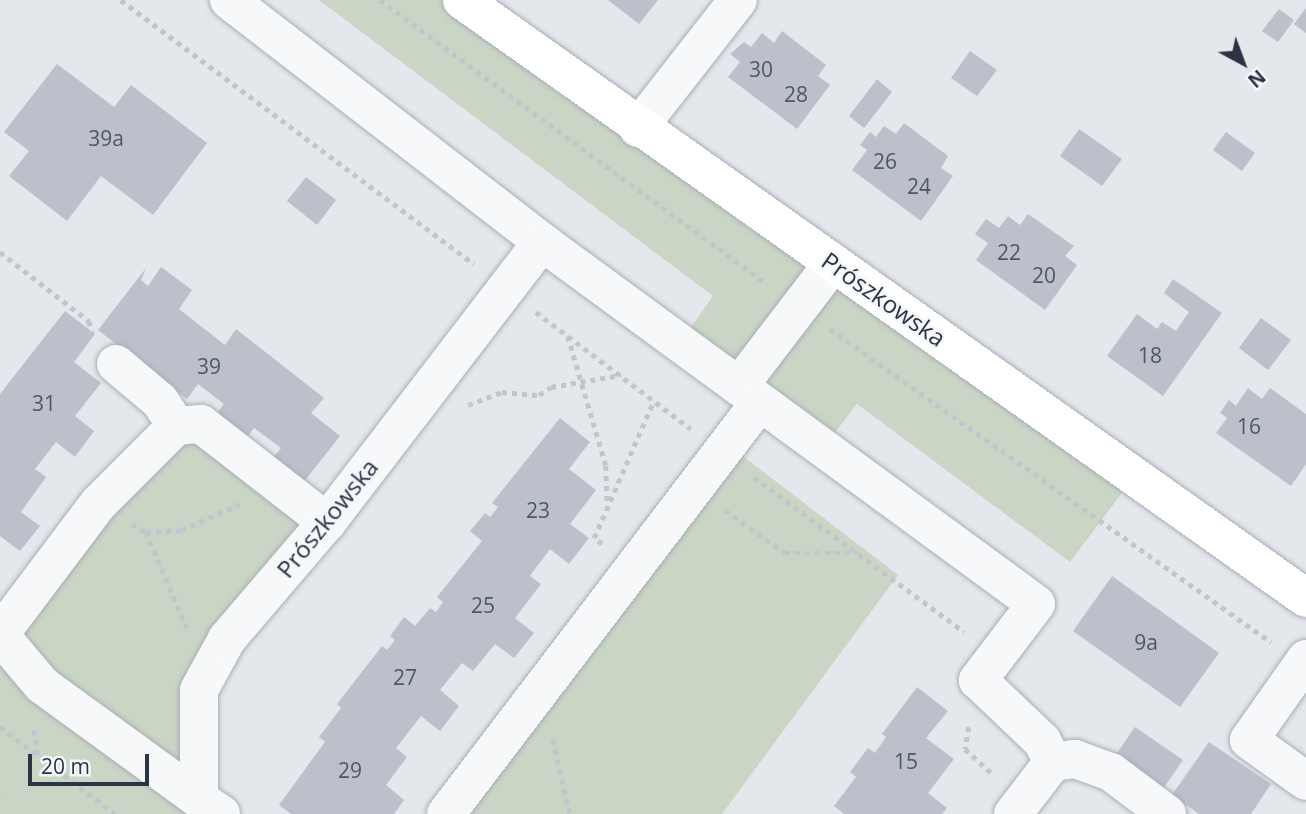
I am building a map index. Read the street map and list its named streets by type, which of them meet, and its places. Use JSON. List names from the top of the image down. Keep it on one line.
{"streets":{"main road":["Prószkowska"]},"house_numbers":["30","28","39a","26","24","22","20","18","39","31","16","23","25","9a","27","15","29"],"scale_bar":"20 m","north":"bottom right"}
